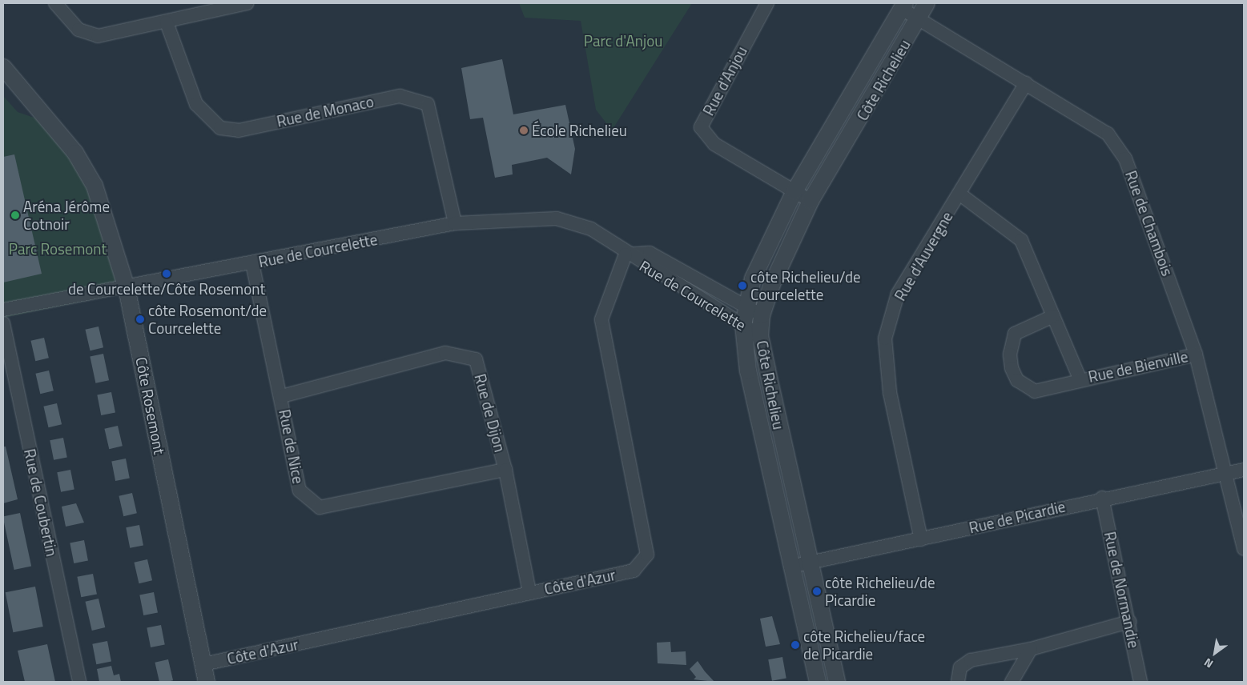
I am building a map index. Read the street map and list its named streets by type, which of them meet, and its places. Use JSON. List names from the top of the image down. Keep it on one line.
{"streets":{"street":["Côte Richelieu","Rue d'Anjou","Rue de Monaco","Rue de Chambois","Rue de Courcelette","Rue d'Auvergne","Rue de Bienville","Côte Rosemont","Rue de Dijon","Rue de Nice","Rue de Coubertin","Rue de Picardie","Côte d'Azur","Rue de Normandie"]},"crossings":[["Côte Richelieu","Rue d'Anjou"],["Côte Richelieu","Rue de Chambois"],["Côte Richelieu","Rue de Courcelette"],["Côte Richelieu","Rue de Picardie"],["Rue de Monaco","Rue de Courcelette"],["Rue de Chambois","Rue d'Auvergne"],["Rue de Chambois","Rue de Bienville"],["Rue de Chambois","Rue de Picardie"],["Rue de Courcelette","Côte Rosemont"],["Rue de Courcelette","Rue de Nice"],["Rue de Courcelette","Côte d'Azur"],["Rue d'Auvergne","Rue de Bienville"],["Rue d'Auvergne","Rue de Picardie"],["Côte Rosemont","Côte d'Azur"],["Rue de Dijon","Rue de Nice"],["Rue de Dijon","Côte d'Azur"],["Rue de Picardie","Rue de Normandie"]],"parks":["Parc d'Anjou","Parc Rosemont"],"places":["École Richelieu","Aréna Jérôme Cotnoir","de Courcelette/Côte Rosemont","côte Richelieu/de Courcelette","côte Rosemont/de Courcelette","côte Richelieu/de Picardie","côte Richelieu/face de Picardie"],"north":"bottom left"}
